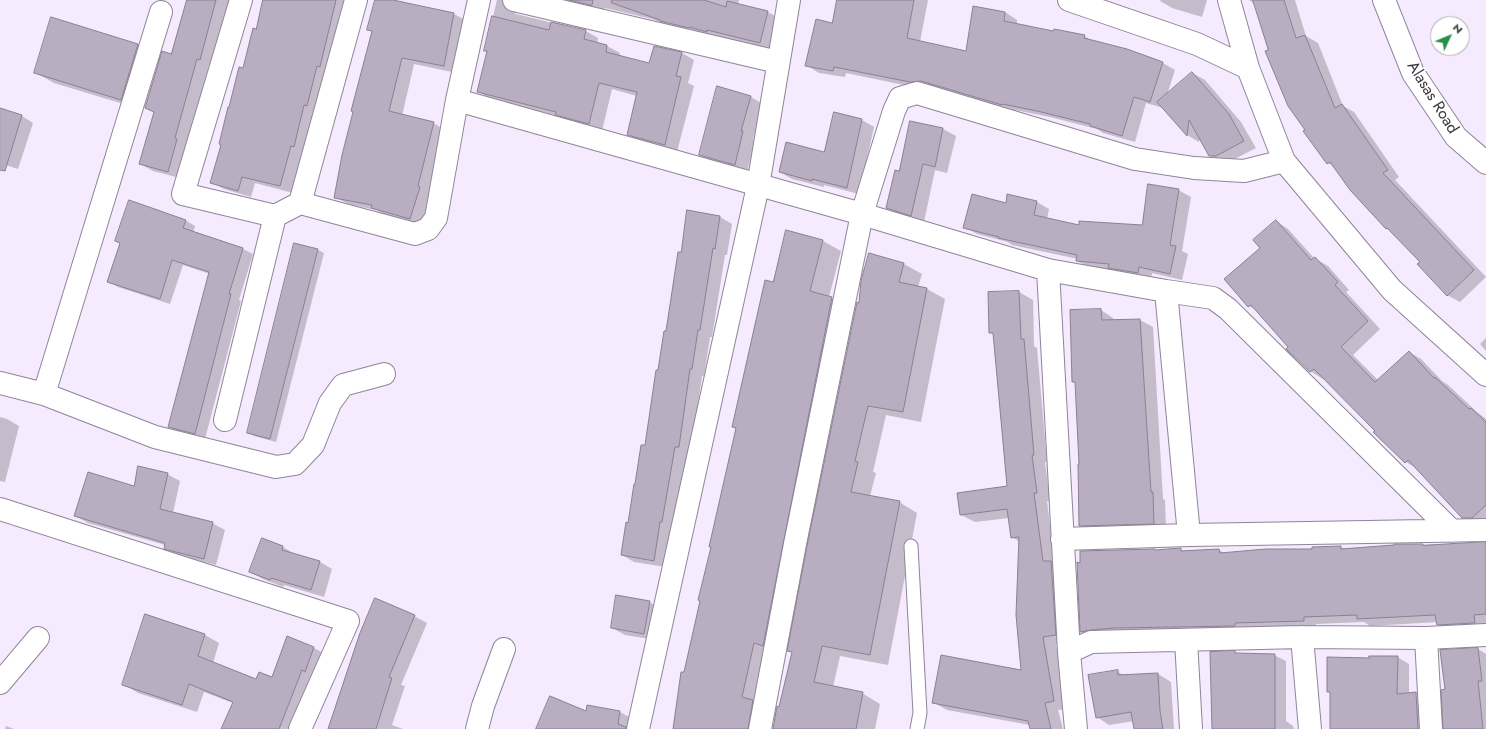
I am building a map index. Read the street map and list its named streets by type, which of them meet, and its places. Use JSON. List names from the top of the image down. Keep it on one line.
{"streets":{"street":["Alasas Road"]},"north":"top right"}
